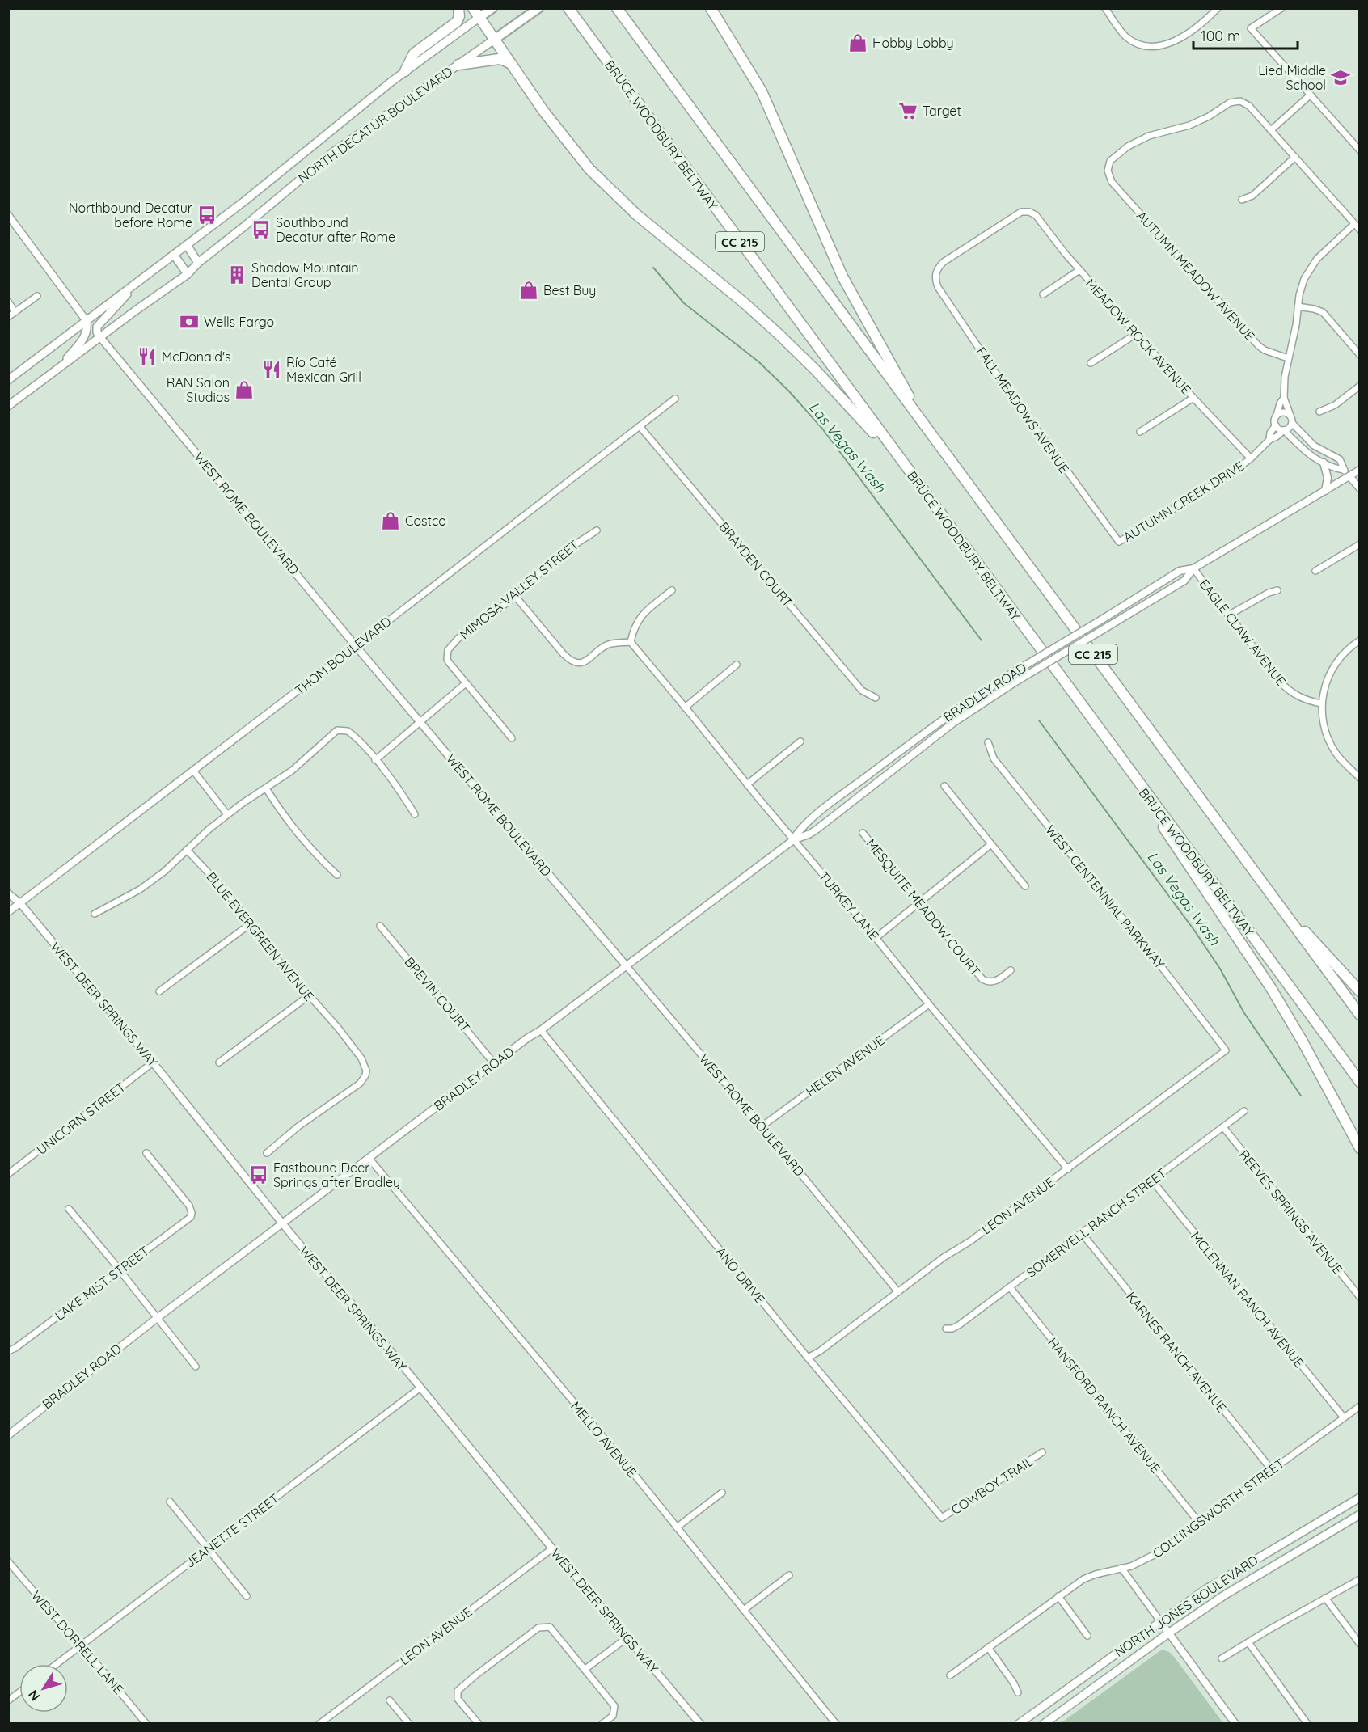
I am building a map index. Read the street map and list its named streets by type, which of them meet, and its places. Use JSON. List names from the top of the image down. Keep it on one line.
{"streets":{"highway":["BRUCE WOODBURY BELTWAY","CC 215"],"main road":["NORTH DECATUR BOULEVARD","NORTH JONES BOULEVARD"],"street":["AUTUMN MEADOW AVENUE","MEADOW ROCK AVENUE","FALL MEADOWS AVENUE","AUTUMN CREEK DRIVE","WEST ROME BOULEVARD","BRAYDEN COURT","MIMOSA VALLEY STREET","EAGLE CLAW AVENUE","THOM BOULEVARD","BRADLEY ROAD","WEST CENTENNIAL PARKWAY","TURKEY LANE","MESQUITE MEADOW COURT","BLUE EVERGREEN AVENUE","BREVIN COURT","WEST DEER SPRINGS WAY","HELEN AVENUE","UNICORN STREET","LEON AVENUE","REEVES SPRINGS AVENUE","SOMERVELL RANCH STREET","ANO DRIVE","LAKE MIST STREET","MCLENNAN RANCH AVENUE","KARNES RANCH AVENUE","HANSFORD RANCH AVENUE","MELLO AVENUE","COWBOY TRAIL","COLLINGSWORTH STREET","JEANETTE STREET","WEST DORRELL LANE"]},"crossings":[["NORTH DECATUR BOULEVARD","WEST ROME BOULEVARD"],["MEADOW ROCK AVENUE","FALL MEADOWS AVENUE"],["MEADOW ROCK AVENUE","AUTUMN CREEK DRIVE"],["FALL MEADOWS AVENUE","AUTUMN CREEK DRIVE"],["WEST ROME BOULEVARD","THOM BOULEVARD"],["WEST ROME BOULEVARD","BRADLEY ROAD"],["WEST ROME BOULEVARD","HELEN AVENUE"],["WEST ROME BOULEVARD","LEON AVENUE"],["BRAYDEN COURT","THOM BOULEVARD"],["EAGLE CLAW AVENUE","BRADLEY ROAD"],["THOM BOULEVARD","WEST DEER SPRINGS WAY"],["BRADLEY ROAD","TURKEY LANE"],["BRADLEY ROAD","BREVIN COURT"],["BRADLEY ROAD","WEST DEER SPRINGS WAY"],["BRADLEY ROAD","ANO DRIVE"],["BRADLEY ROAD","MELLO AVENUE"],["WEST CENTENNIAL PARKWAY","LEON AVENUE"],["TURKEY LANE","HELEN AVENUE"],["TURKEY LANE","LEON AVENUE"],["WEST DEER SPRINGS WAY","UNICORN STREET"],["WEST DEER SPRINGS WAY","LEON AVENUE"],["WEST DEER SPRINGS WAY","JEANETTE STREET"],["LEON AVENUE","ANO DRIVE"],["REEVES SPRINGS AVENUE","SOMERVELL RANCH STREET"],["SOMERVELL RANCH STREET","MCLENNAN RANCH AVENUE"],["SOMERVELL RANCH STREET","KARNES RANCH AVENUE"],["SOMERVELL RANCH STREET","HANSFORD RANCH AVENUE"],["ANO DRIVE","COWBOY TRAIL"],["MCLENNAN RANCH AVENUE","COLLINGSWORTH STREET"],["KARNES RANCH AVENUE","COLLINGSWORTH STREET"],["HANSFORD RANCH AVENUE","COLLINGSWORTH STREET"],["JEANETTE STREET","WEST DORRELL LANE"]],"water":["Las Vegas Wash"],"places":{"shop":["Hobby Lobby","Best Buy","RAN Salon Studios","Costco"],"school or university":["Lied Middle School"],"supermarket":["Target"],"bus stop":["Northbound Decatur before Rome","Southbound Decatur after Rome","Eastbound Deer Springs after Bradley"],"building":["Shadow Mountain Dental Group"],"bank":["Wells Fargo"],"restaurant":["McDonald's","Río Café Mexican Grill"]},"scale_bar":"100 m","north":"bottom left"}
